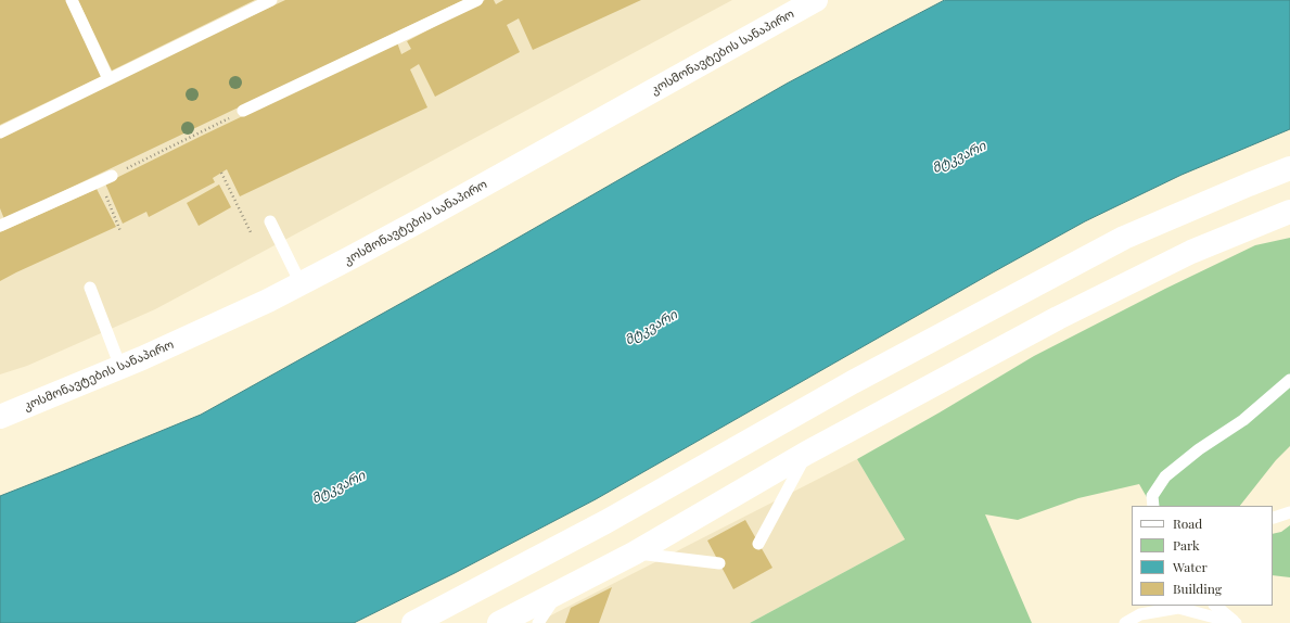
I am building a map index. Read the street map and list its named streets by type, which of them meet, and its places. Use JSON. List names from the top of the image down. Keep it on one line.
{"streets":{"main road":["კოსმონავტების სანაპირო"]},"water":["მტკვარი"],"legend":["Road","Park","Water","Building"]}
